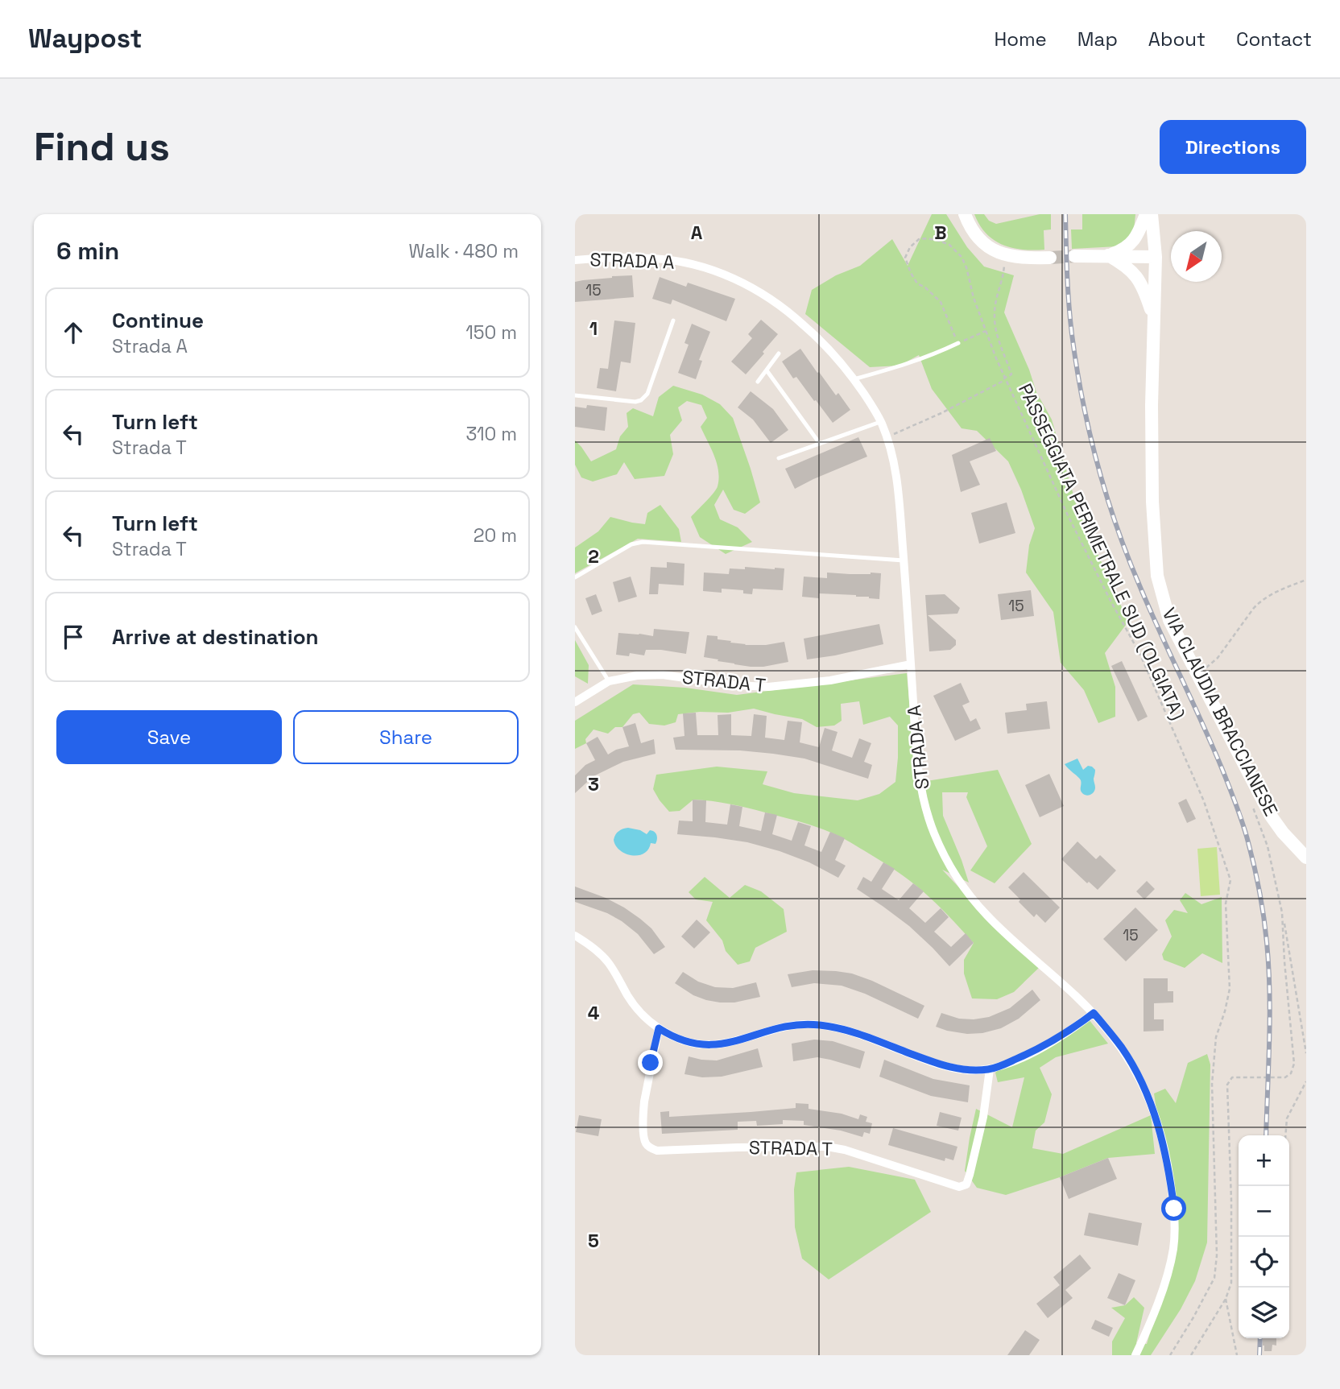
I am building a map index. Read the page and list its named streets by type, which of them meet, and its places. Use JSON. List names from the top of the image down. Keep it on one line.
{"streets":{"main road":["VIA CLAUDIA BRACCIANESE"],"street":["STRADA A","STRADA T"],"path":["PASSEGGIATA PERIMETRALE SUD (OLGIATA)"]},"crossings":[["STRADA A","STRADA T"]],"house_numbers":["15","15","15"],"north":"bottom left","page":{"header":"Waypost","nav":["Home","Map","About","Contact"],"buttons":["Directions",["Save","Share"]],"title":"Find us","heading":["6 min","Walk · 480 m"],"list":[["Continue","Strada A","150 m"],["Turn left","Strada T","310 m"],["Turn left","Strada T","20 m"],"Arrive at destination"],"map_buttons":["+","−"]},"grid":{"columns":["A","B"],"rows":["1","2","3","4","5"]}}
